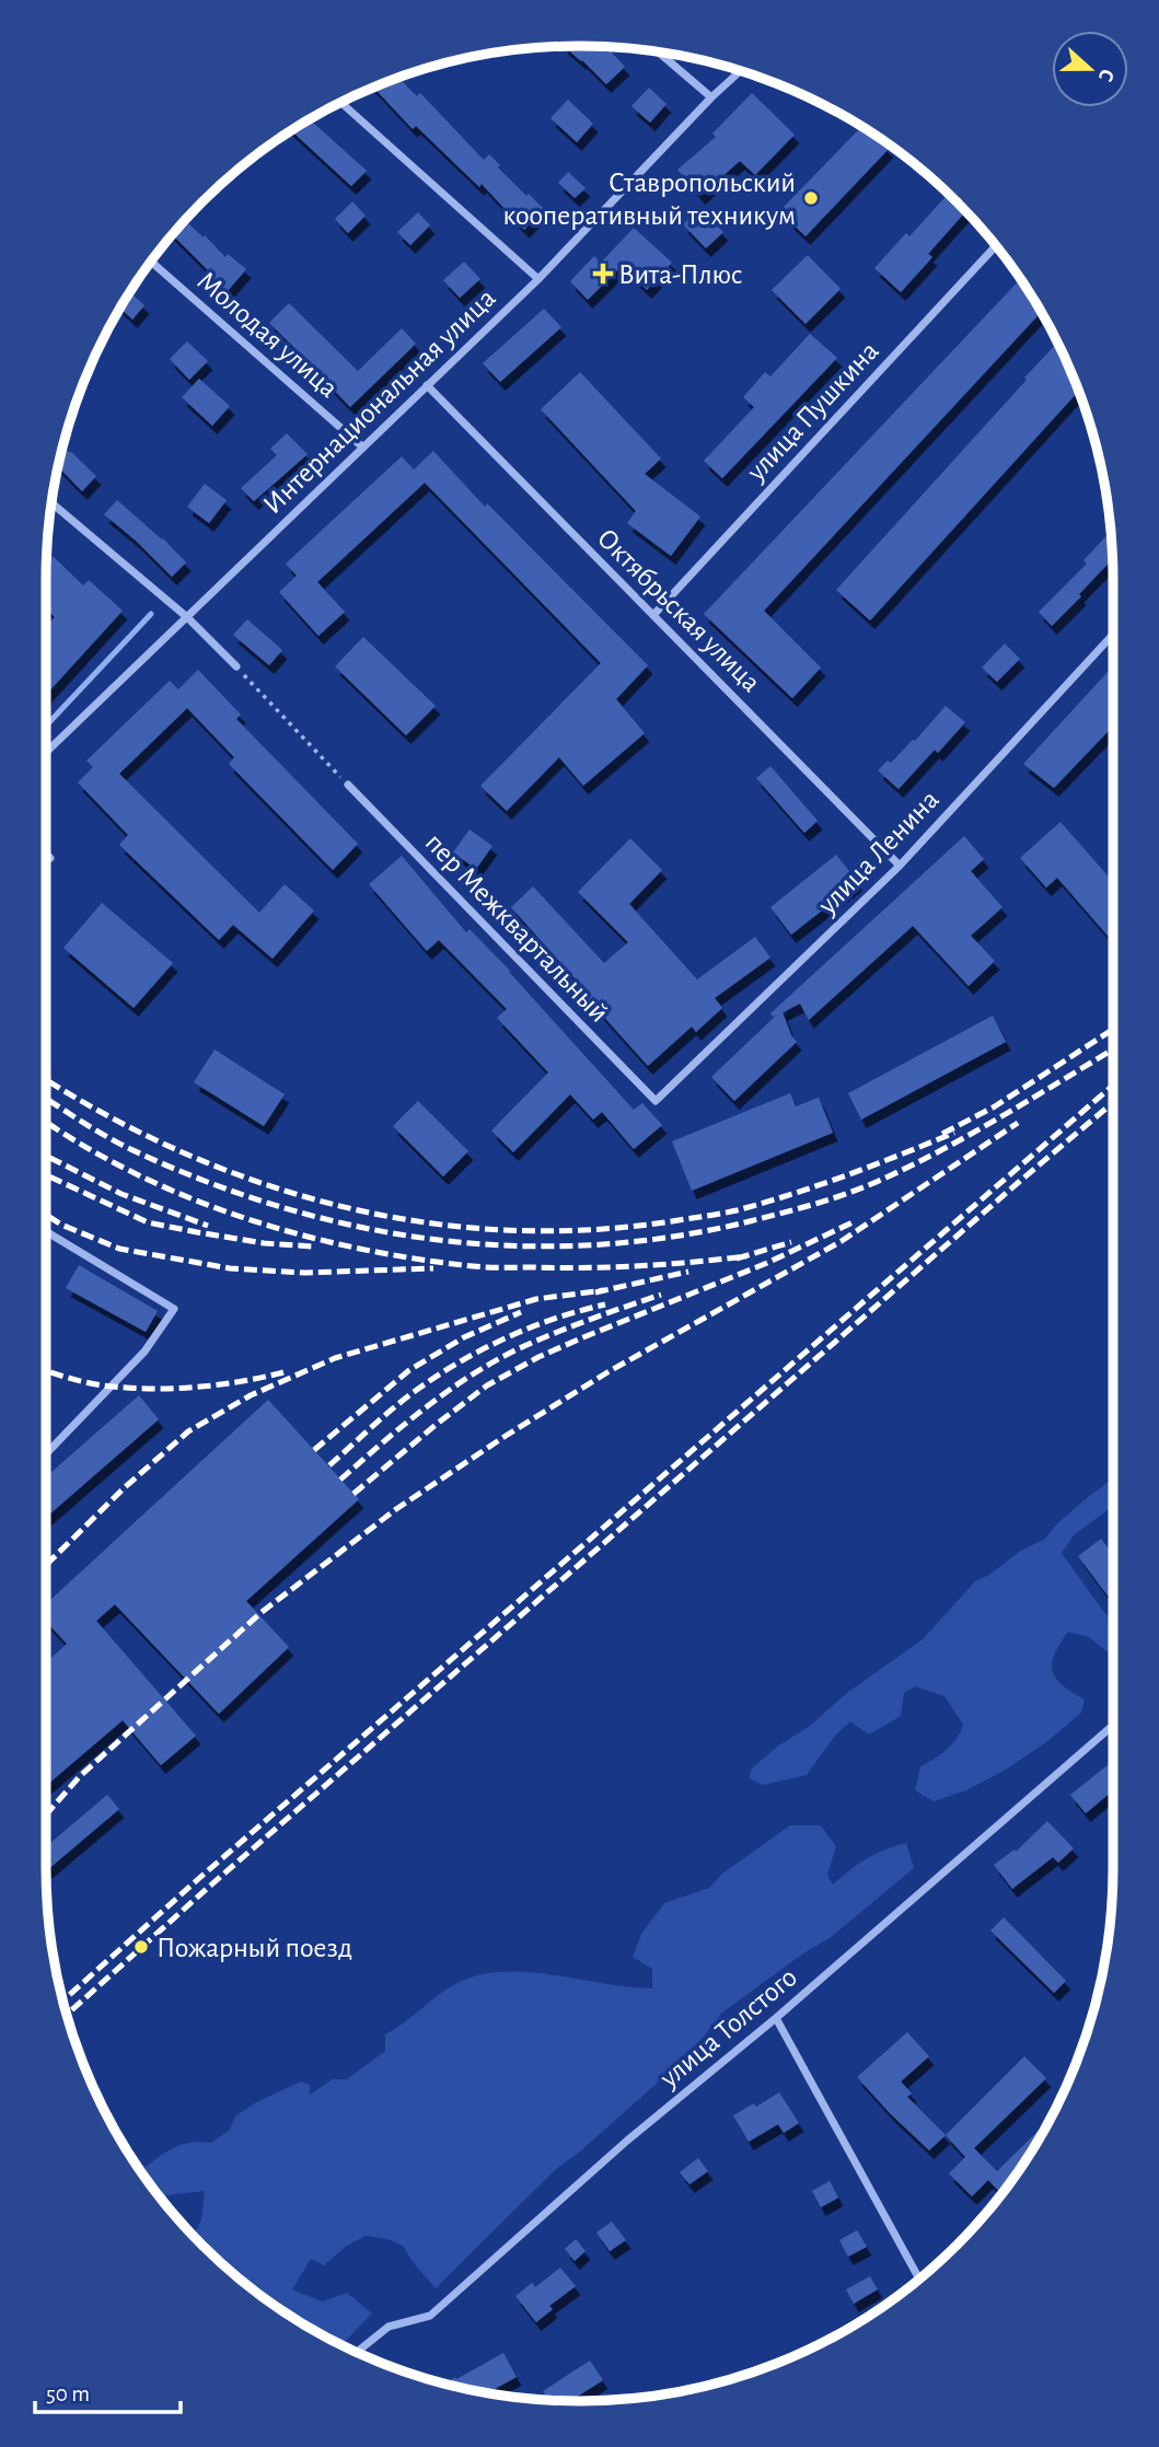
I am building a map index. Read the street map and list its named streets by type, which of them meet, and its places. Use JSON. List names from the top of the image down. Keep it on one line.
{"streets":{"street":["Молодая улица","Интернациональная улица","улица Пушкина","Октябрьская улица","улица Ленина","пер Межквартальный","улица Толстого"]},"crossings":[["Молодая улица","Интернациональная улица"],["Интернациональная улица","Октябрьская улица"],["улица Пушкина","Октябрьская улица"],["Октябрьская улица","улица Ленина"],["улица Ленина","пер Межквартальный"]],"places":{"other":["Ставропольский кооперативный техникум","Пожарный поезд"],"health":["Вита-Плюс"]},"scale_bar":"50 m","north":"right"}
